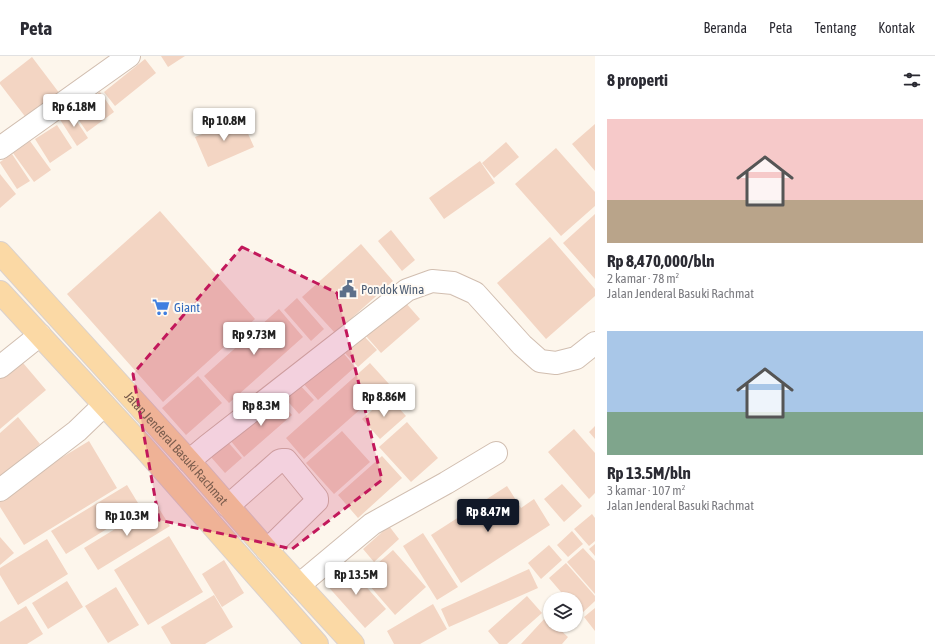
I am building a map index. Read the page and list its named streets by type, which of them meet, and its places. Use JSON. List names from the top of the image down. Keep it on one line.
{"streets":{"main road":["Jalan Jenderal Basuki Rachmat"]},"places":{"public building":["Pondok Wina"],"supermarket":["Giant"]},"page":{"header":"Peta","nav":["Beranda","Peta","Tentang","Kontak"],"heading":"8 properti","price":["Rp 6.18M","Rp 10.8M","Rp 9.73M","Rp 8.86M","Rp 8.3M","Rp 8.47M","Rp 10.3M","Rp 13.5M"],"list":[{"name":"Rp 8,470,000/bln","note":"2 kamar · 78 m² · Jalan Jenderal Basuki Rachmat"},{"name":"Rp 13.5M/bln","note":"3 kamar · 107 m² · Jalan Jenderal Basuki Rachmat"}]}}
